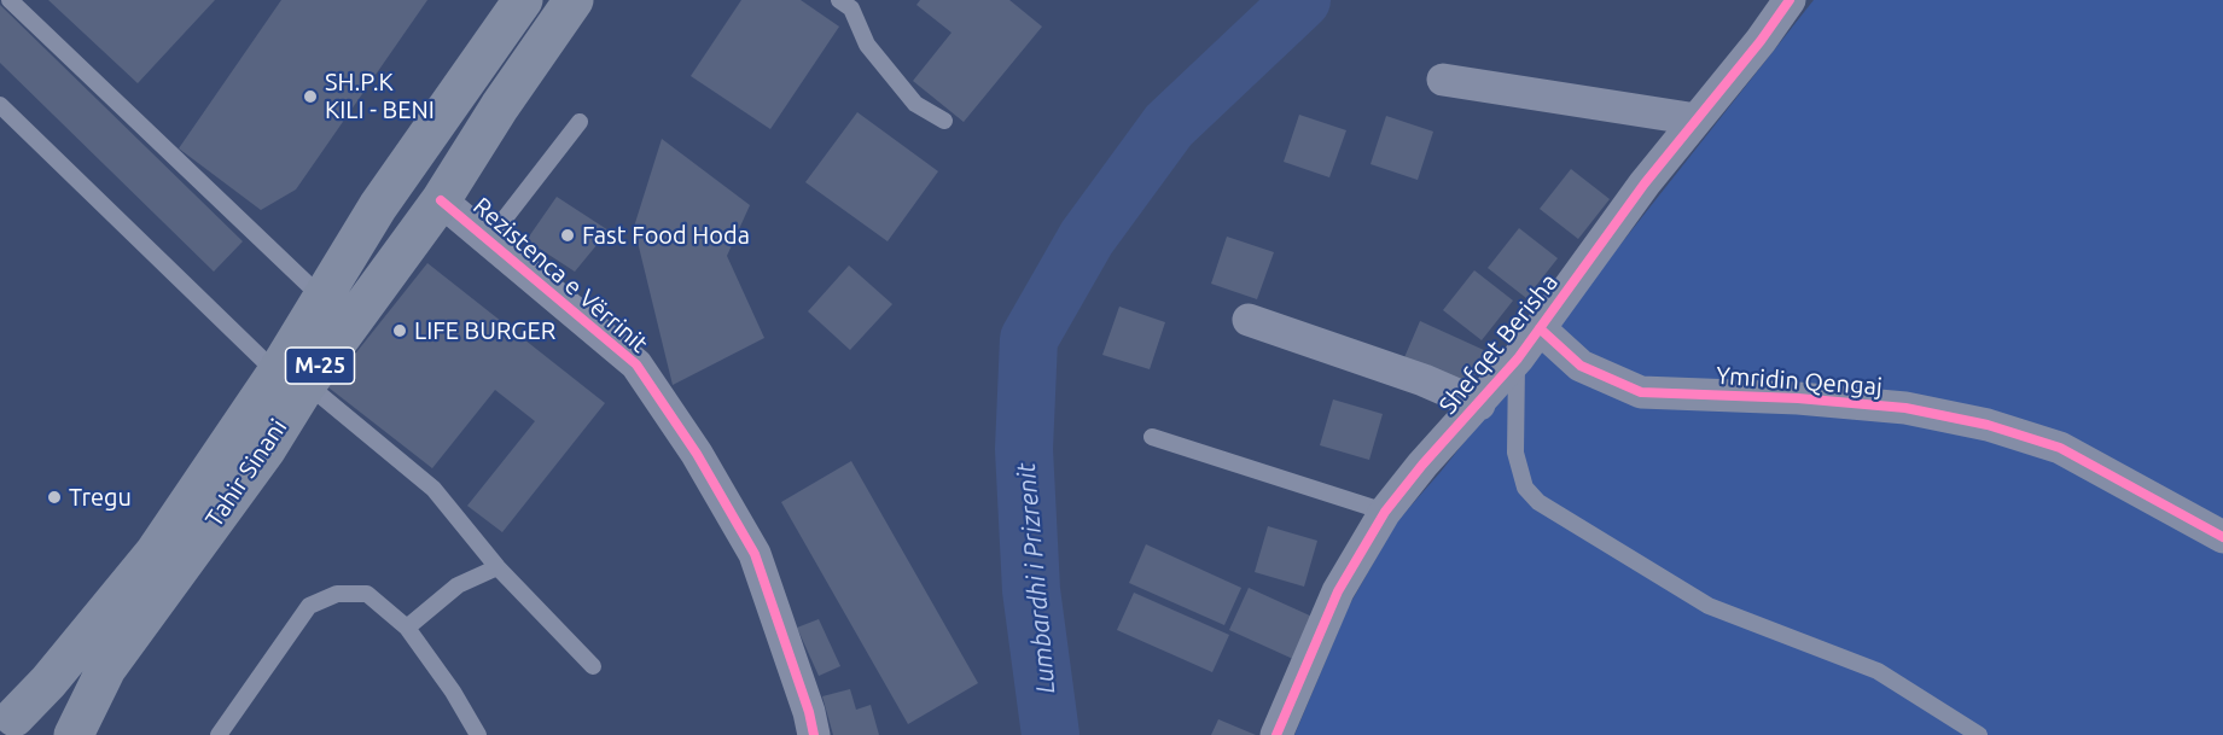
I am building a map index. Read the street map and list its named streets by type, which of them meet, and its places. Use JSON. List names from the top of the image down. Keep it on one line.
{"streets":{"main road":["M-25","Tahir Sinani"],"street":["Rezistenca e Vërrinit","Shefqet Berisha","Ymridin Qengaj"]},"crossings":[["Rezistenca e Vërrinit","Tahir Sinani"],["Shefqet Berisha","Ymridin Qengaj"]],"water":["Lumbardhi i Prizrenit"],"places":["SH.P.K KILI - BENI","Fast Food Hoda","LIFE BURGER","Tregu"]}
